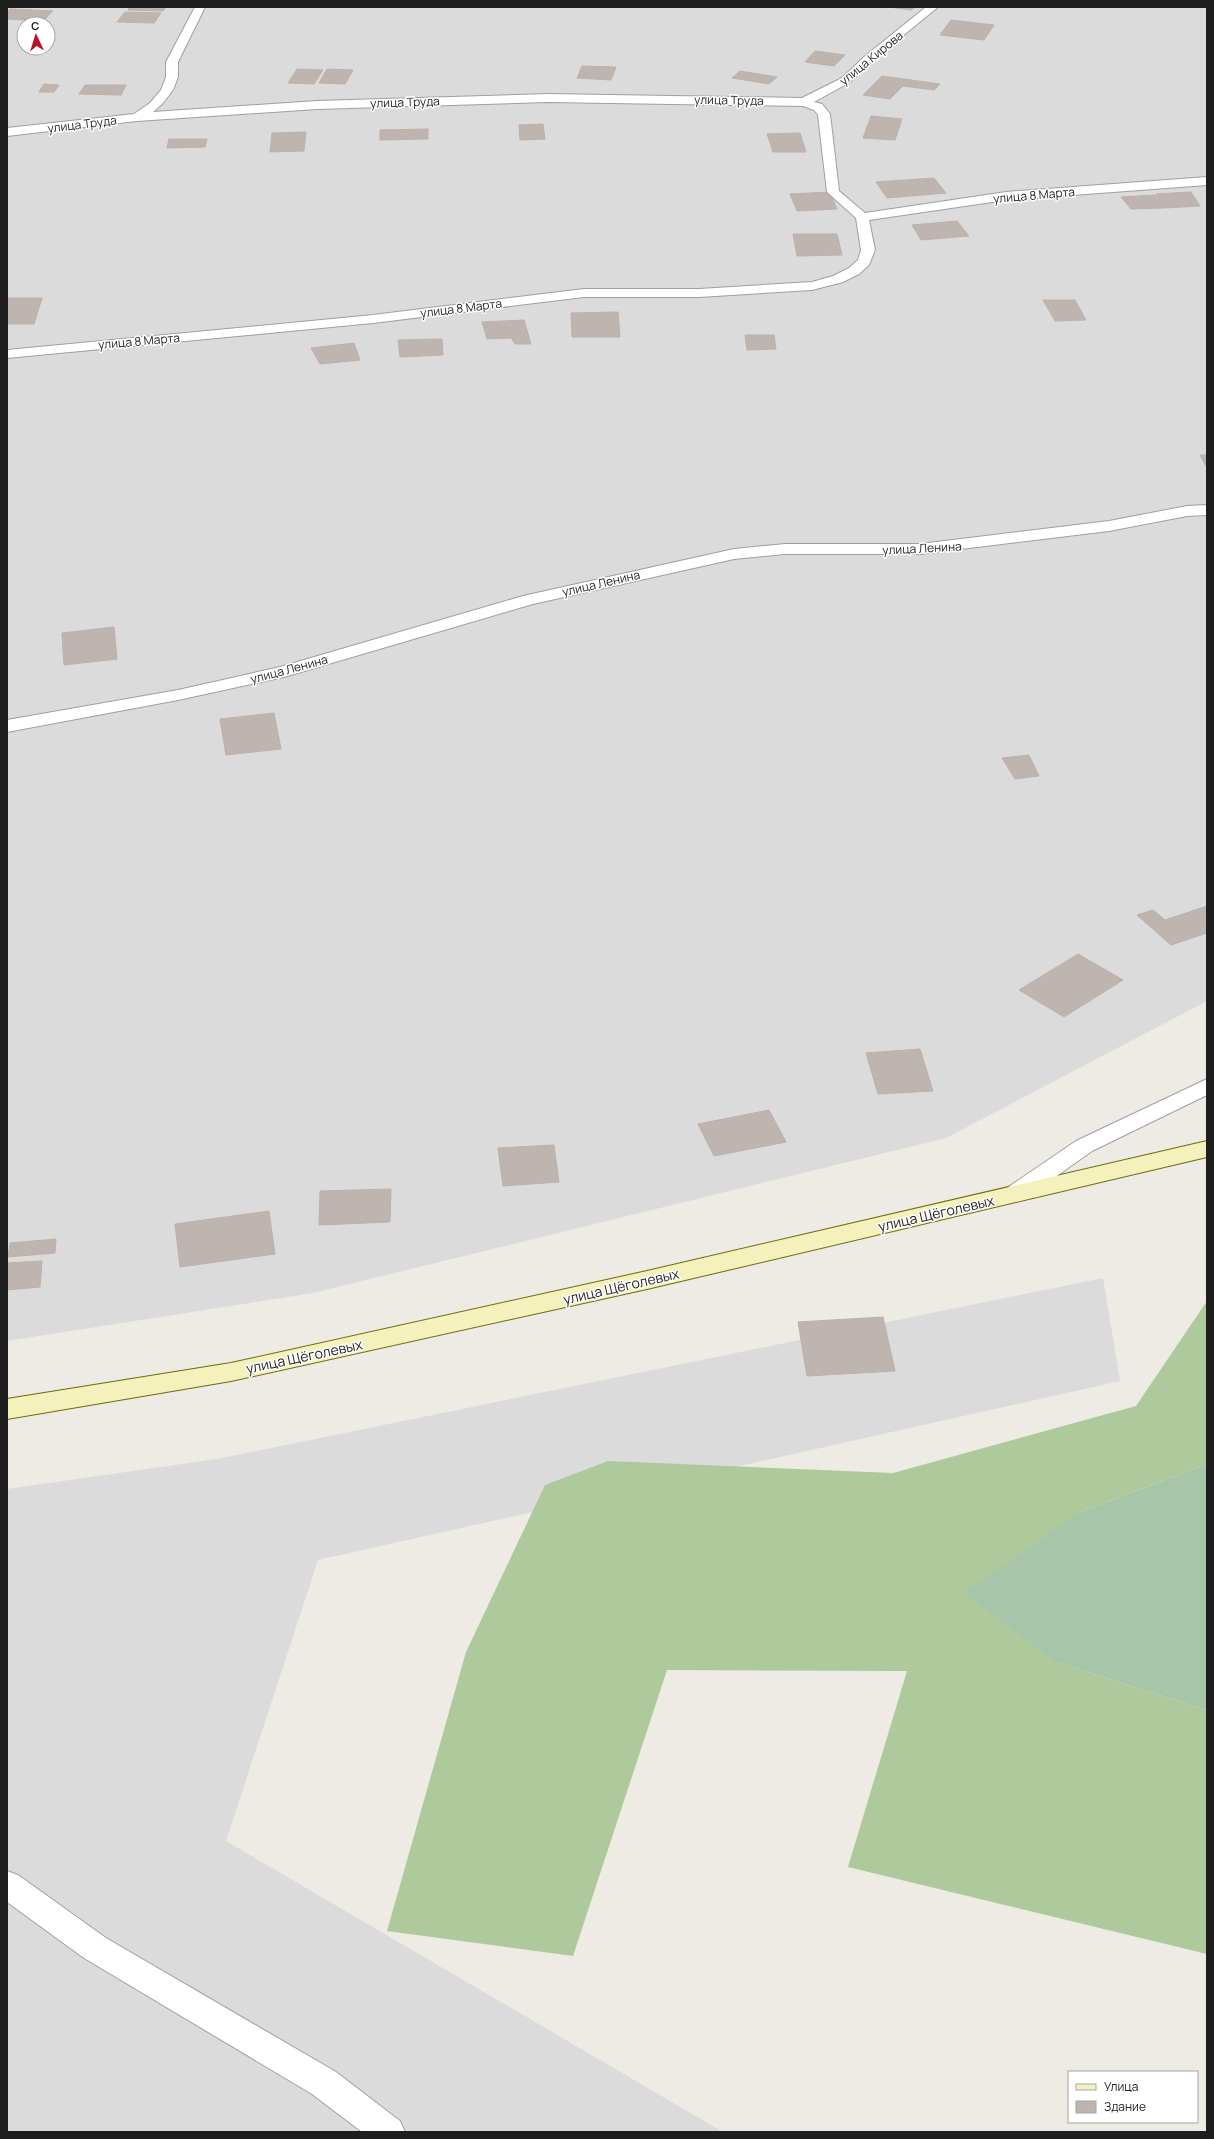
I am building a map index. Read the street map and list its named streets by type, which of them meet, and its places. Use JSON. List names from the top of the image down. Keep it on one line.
{"streets":{"main road":["улица Щёголевых"],"street":["улица Кирова","улица Труда","улица 8 Марта","улица Ленина"]},"crossings":[["улица Кирова","улица Труда"]],"legend":["Улица","Здание"],"north":"top"}
